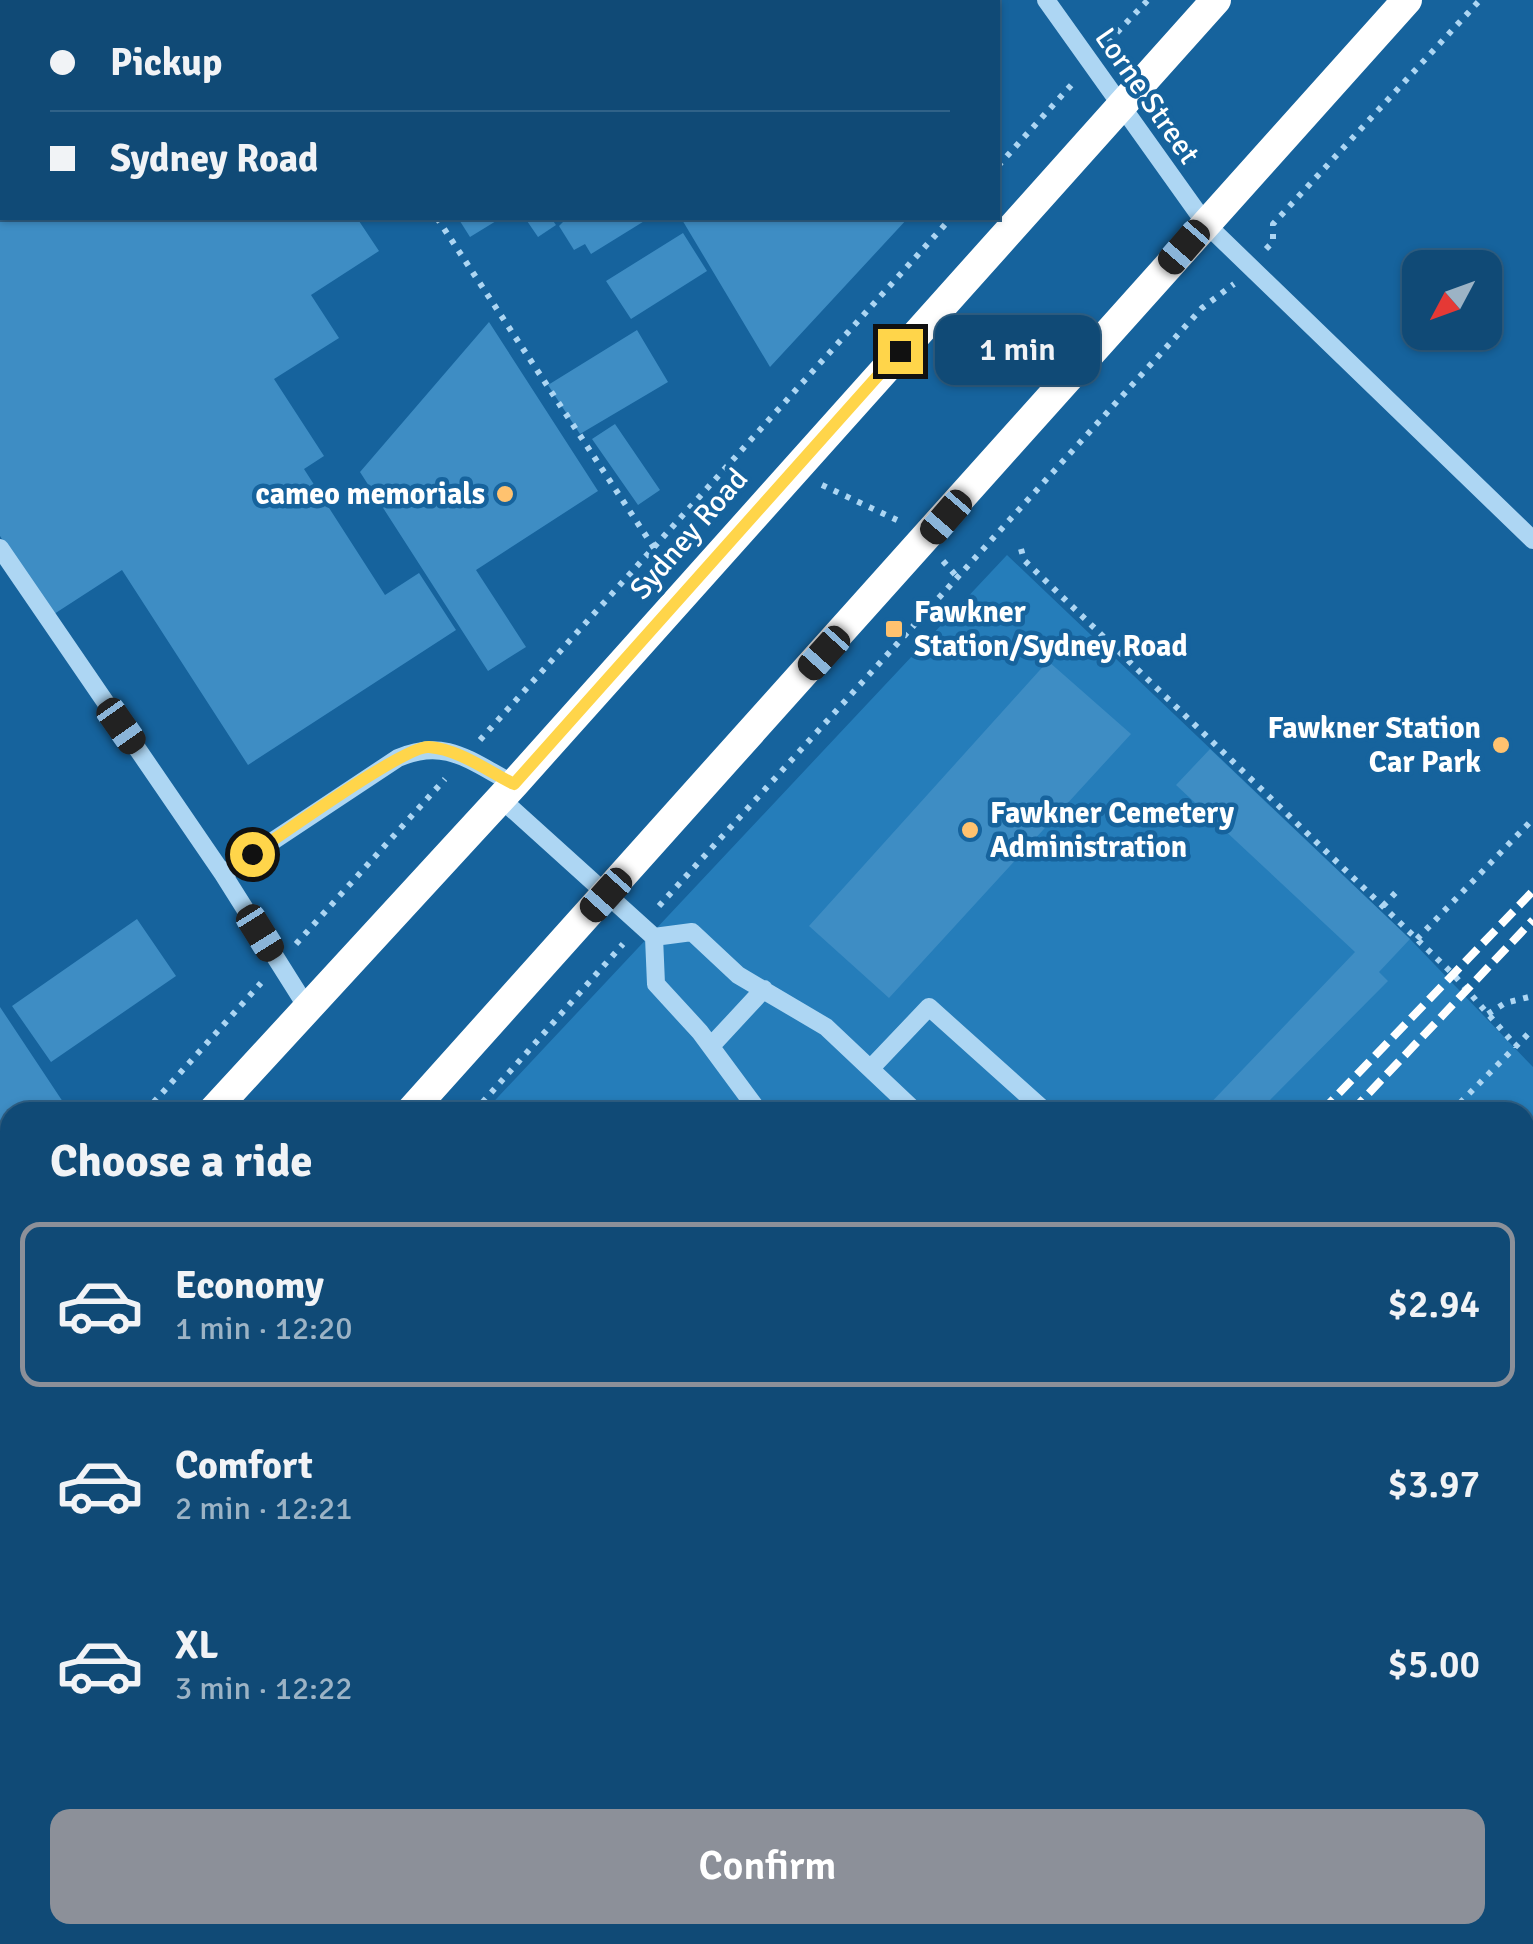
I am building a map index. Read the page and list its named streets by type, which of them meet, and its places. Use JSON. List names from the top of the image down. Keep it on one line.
{"streets":{"highway":["Sydney Road"],"street":["Lorne Street"]},"crossings":[["Lorne Street","Sydney Road"]],"places":{"other":["cameo memorials","Fawkner Station Car Park","Fawkner Cemetery Administration"],"transit":["Fawkner Station/Sydney Road"]},"north":"bottom left","page":{"banner":["Pickup","Sydney Road"],"bubble":"1 min","heading":"Choose a ride","list":[{"name":"Economy","note":"1 min · 12:20","value":"$2.94"},{"name":"Comfort","note":"2 min · 12:21","value":"$3.97"},{"name":"XL","note":"3 min · 12:22","value":"$5.00"}],"buttons":"Confirm"}}
